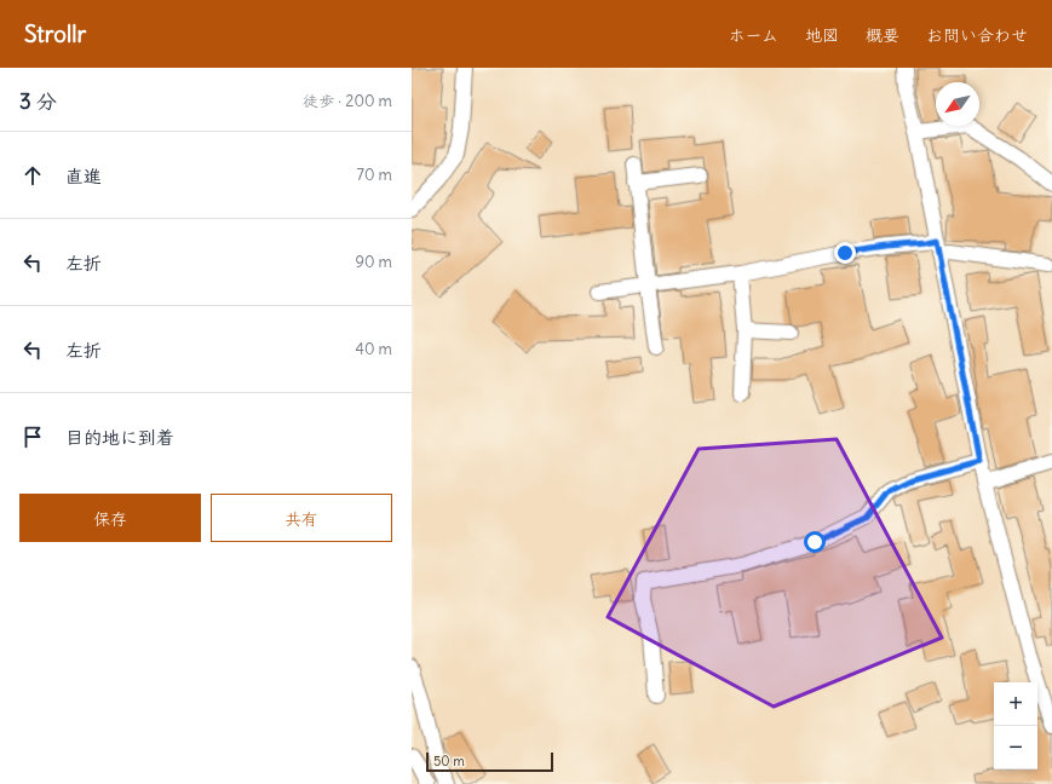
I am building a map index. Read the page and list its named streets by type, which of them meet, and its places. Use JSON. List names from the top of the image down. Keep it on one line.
{"scale_bar":"50 m","north":"bottom left","page":{"header":"Strollr","nav":["ホーム","地図","概要","お問い合わせ"],"heading":["3 分","徒歩 · 200 m"],"list":[["直進","70 m"],["左折","90 m"],["左折","40 m"],"目的地に到着"],"buttons":["保存","共有"],"map_buttons":["+","−"],"scale":"50 m"}}
